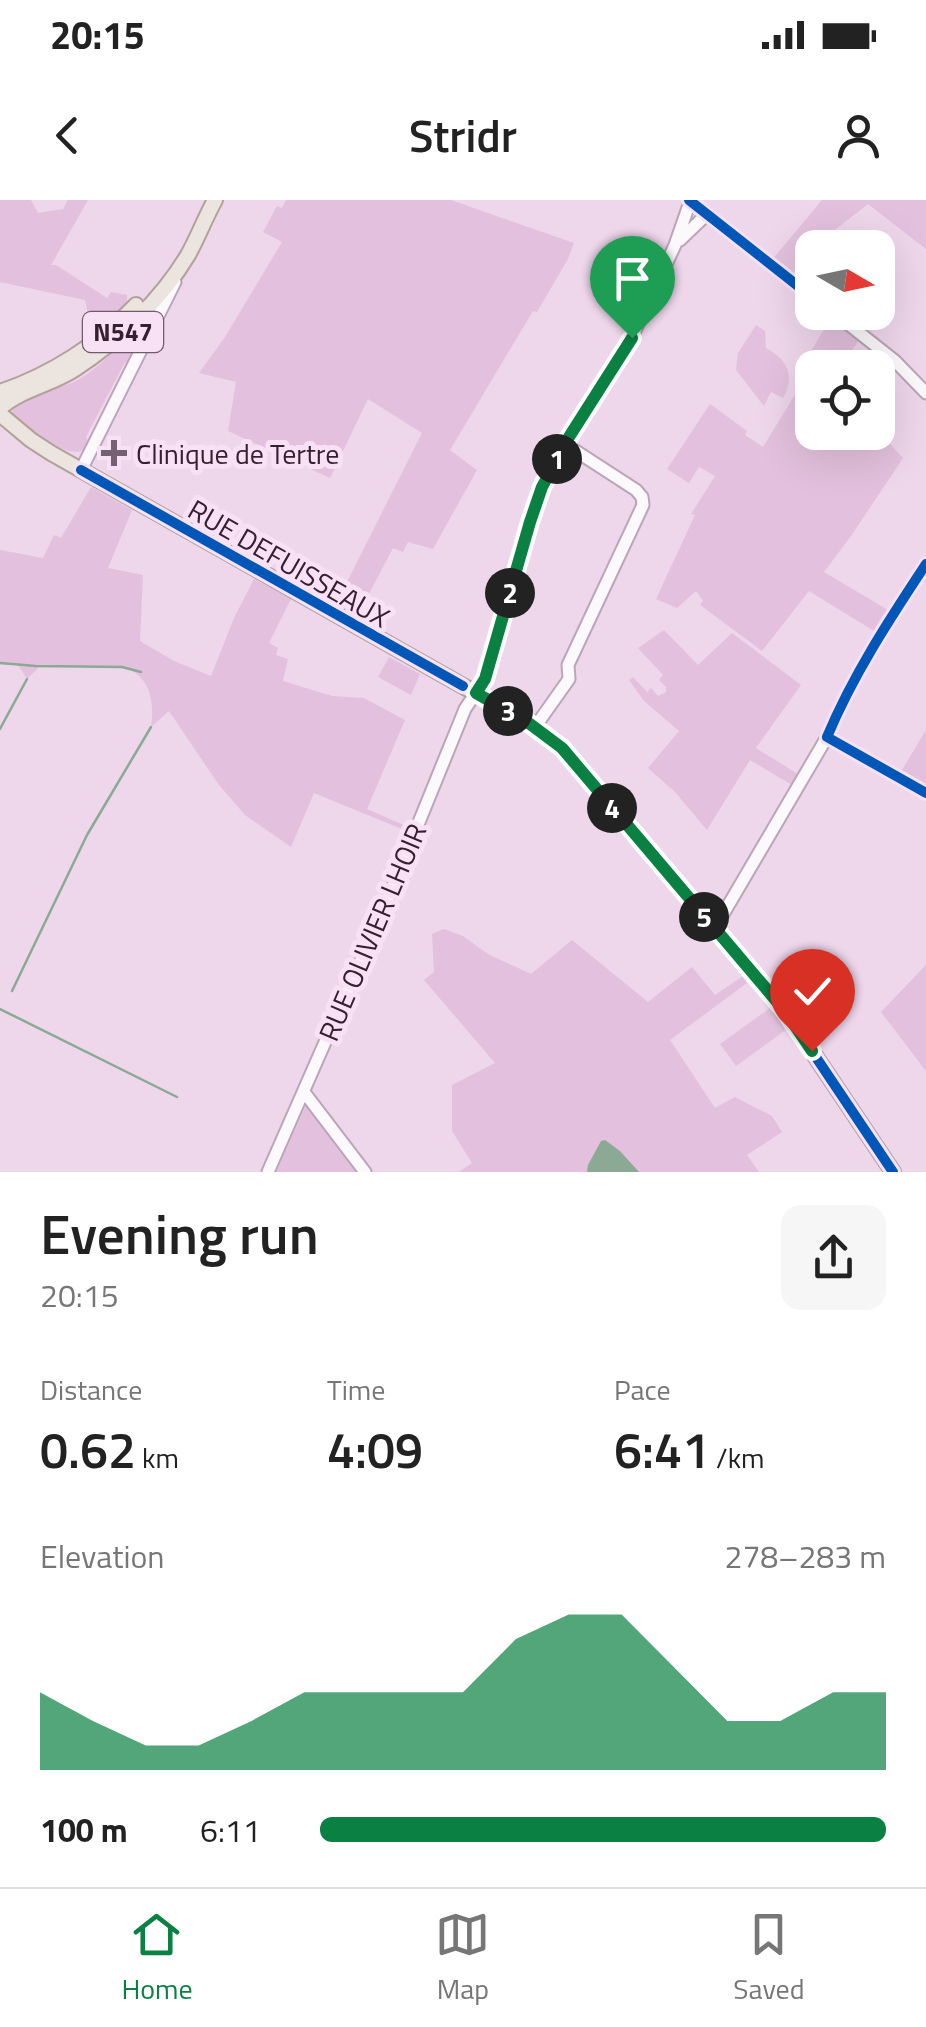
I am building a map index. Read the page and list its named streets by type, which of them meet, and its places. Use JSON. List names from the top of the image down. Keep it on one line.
{"streets":{"main road":["N547","RUE DEFUISSEAUX"],"street":["RUE OLIVIER LHOIR"]},"crossings":[["N547","RUE DEFUISSEAUX"],["RUE DEFUISSEAUX","RUE OLIVIER LHOIR"]],"places":{"health":["Clinique de Tertre"]},"north":"right","page":{"status":"20:15","header":"Stridr","pins":["1","2","3","4","5"],"heading":["Evening run","20:15"],"stats":[["Distance","0.62 km"],["Time","4:09"],["Pace","6:41 /km"]],"chart":["Elevation","278–283 m"],"list":[{"name":"100 m","note":"6:11"}],"tabs":["Home","Map","Saved"]}}
